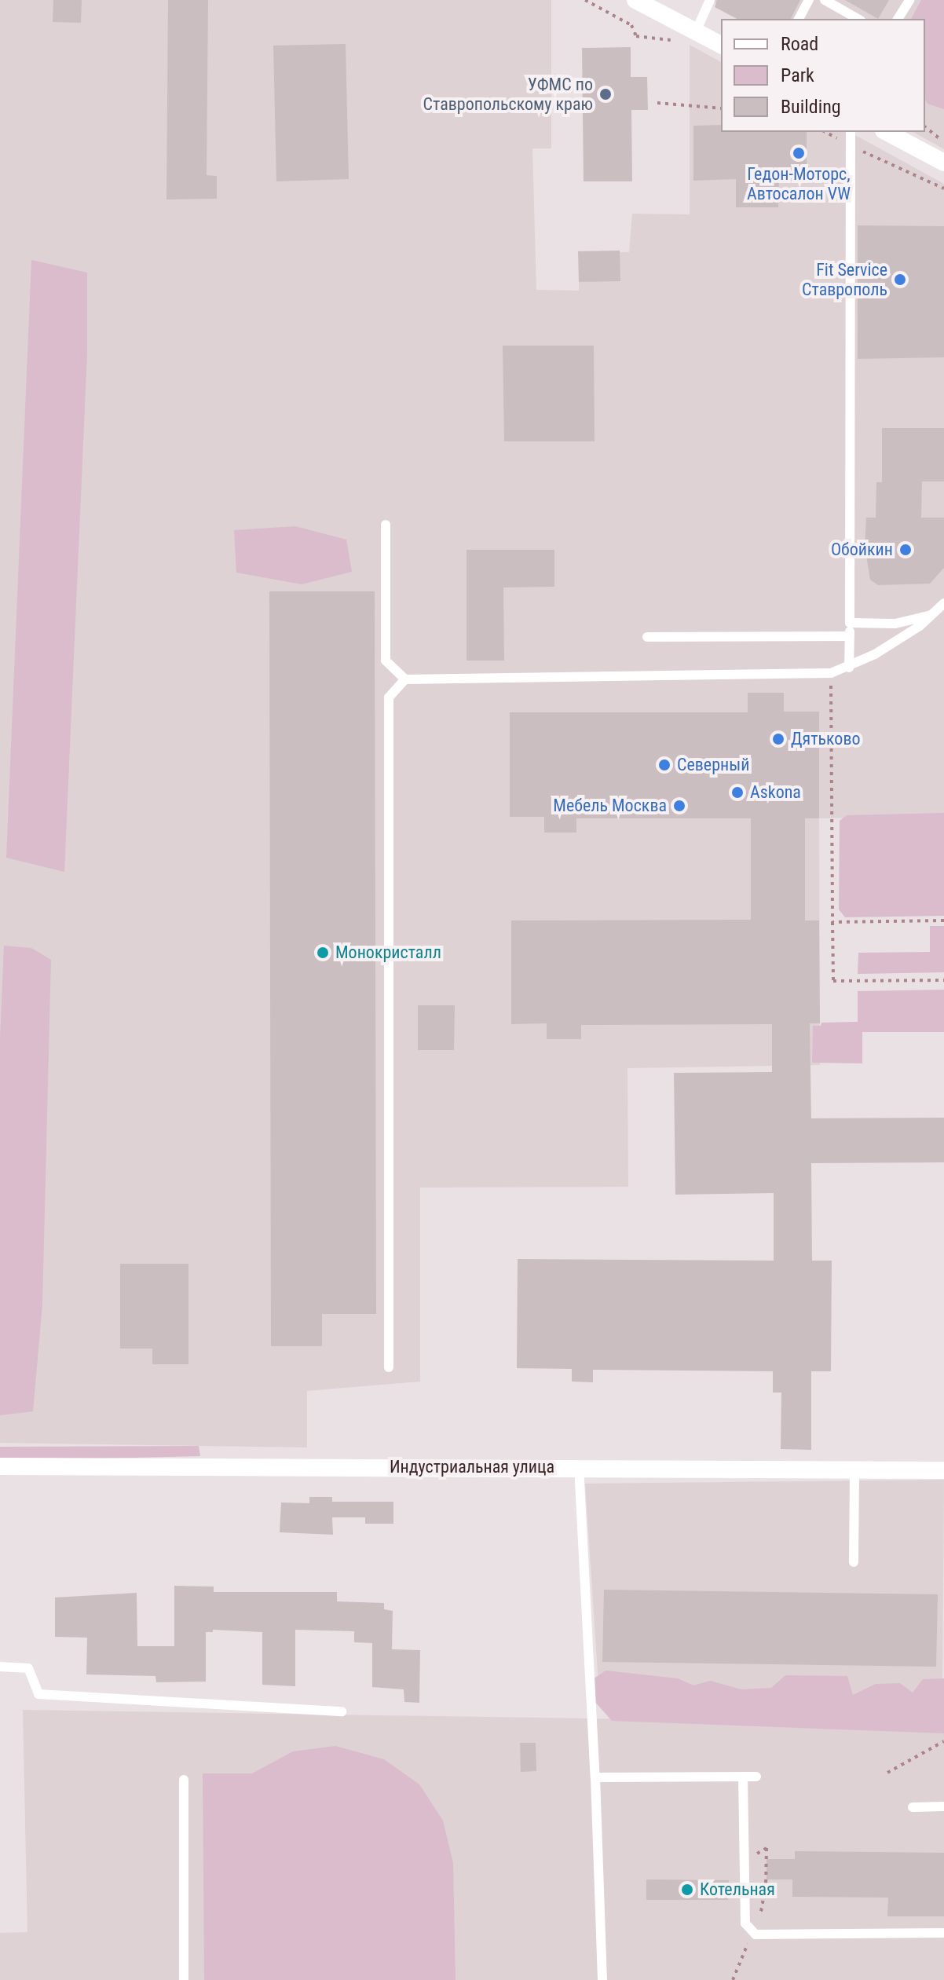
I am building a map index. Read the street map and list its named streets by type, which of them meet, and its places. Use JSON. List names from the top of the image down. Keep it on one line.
{"streets":{"street":["Индустриальная улица"]},"places":["УФМС по Ставропольскому краю","Гедон-Моторс, Автосалон VW","Fit Service Ставрополь","Обойкин","Дятьково","Северный","Askona","Мебель Москва","Монокристалл","Котельная"],"legend":["Road","Park","Building"]}
